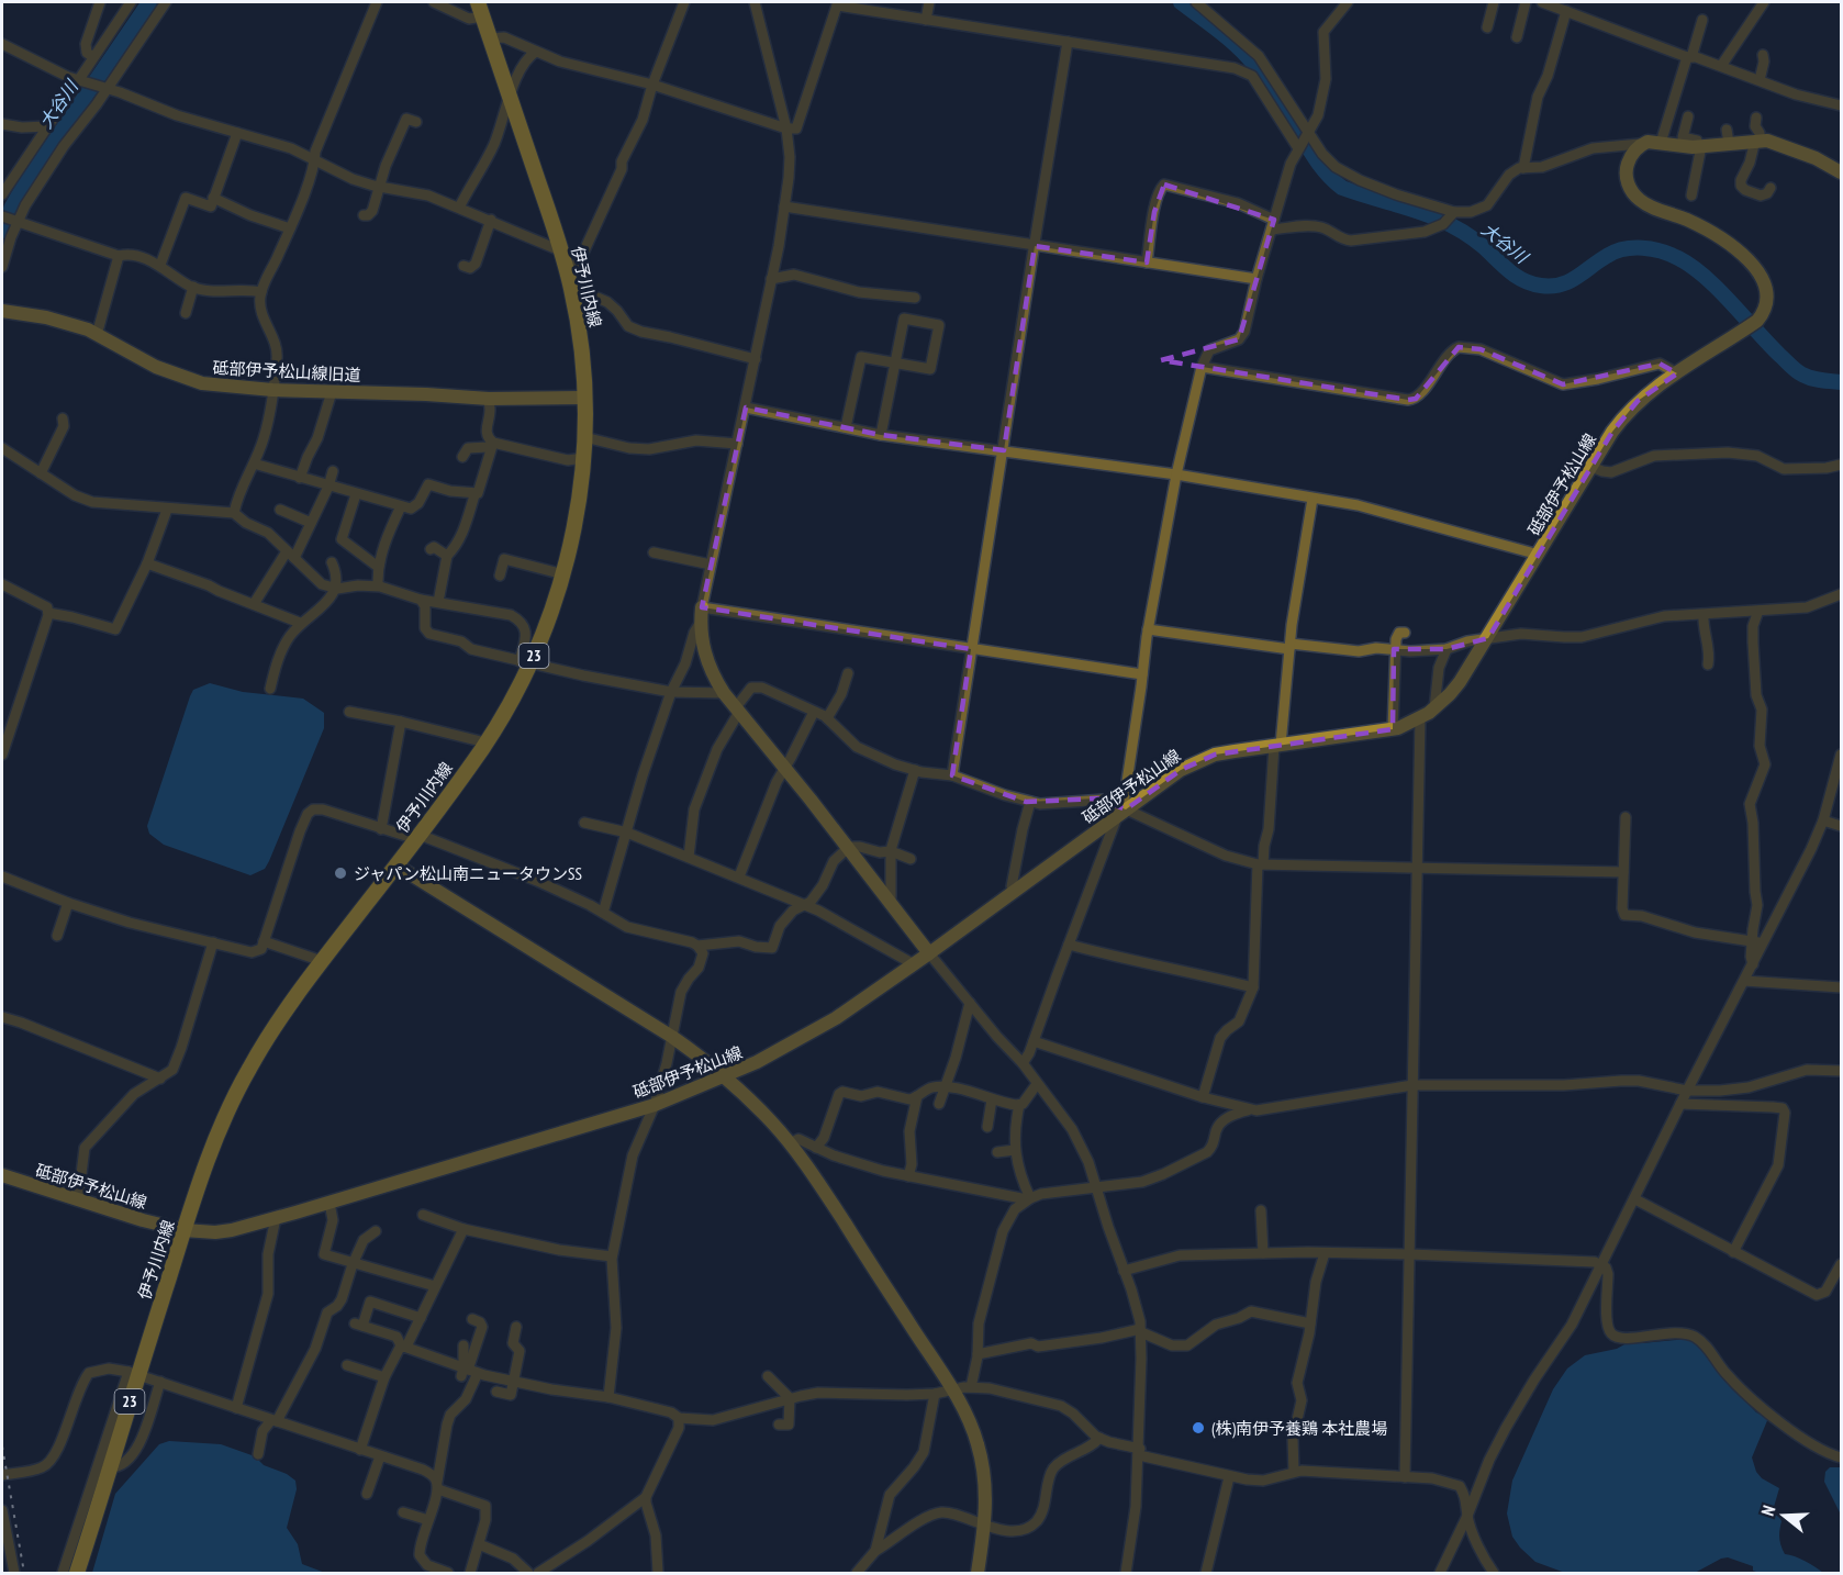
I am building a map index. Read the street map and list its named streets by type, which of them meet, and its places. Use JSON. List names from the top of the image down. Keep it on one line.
{"streets":{"main road":["伊予川内線","砥部伊予松山線旧道","砥部伊予松山線","23"]},"crossings":[["伊予川内線","砥部伊予松山線旧道"],["伊予川内線","砥部伊予松山線"]],"water":["大谷川"],"places":["ジャパン松山南ニュータウンSS","(株)南伊予養鶏 本社農場"],"north":"left"}
